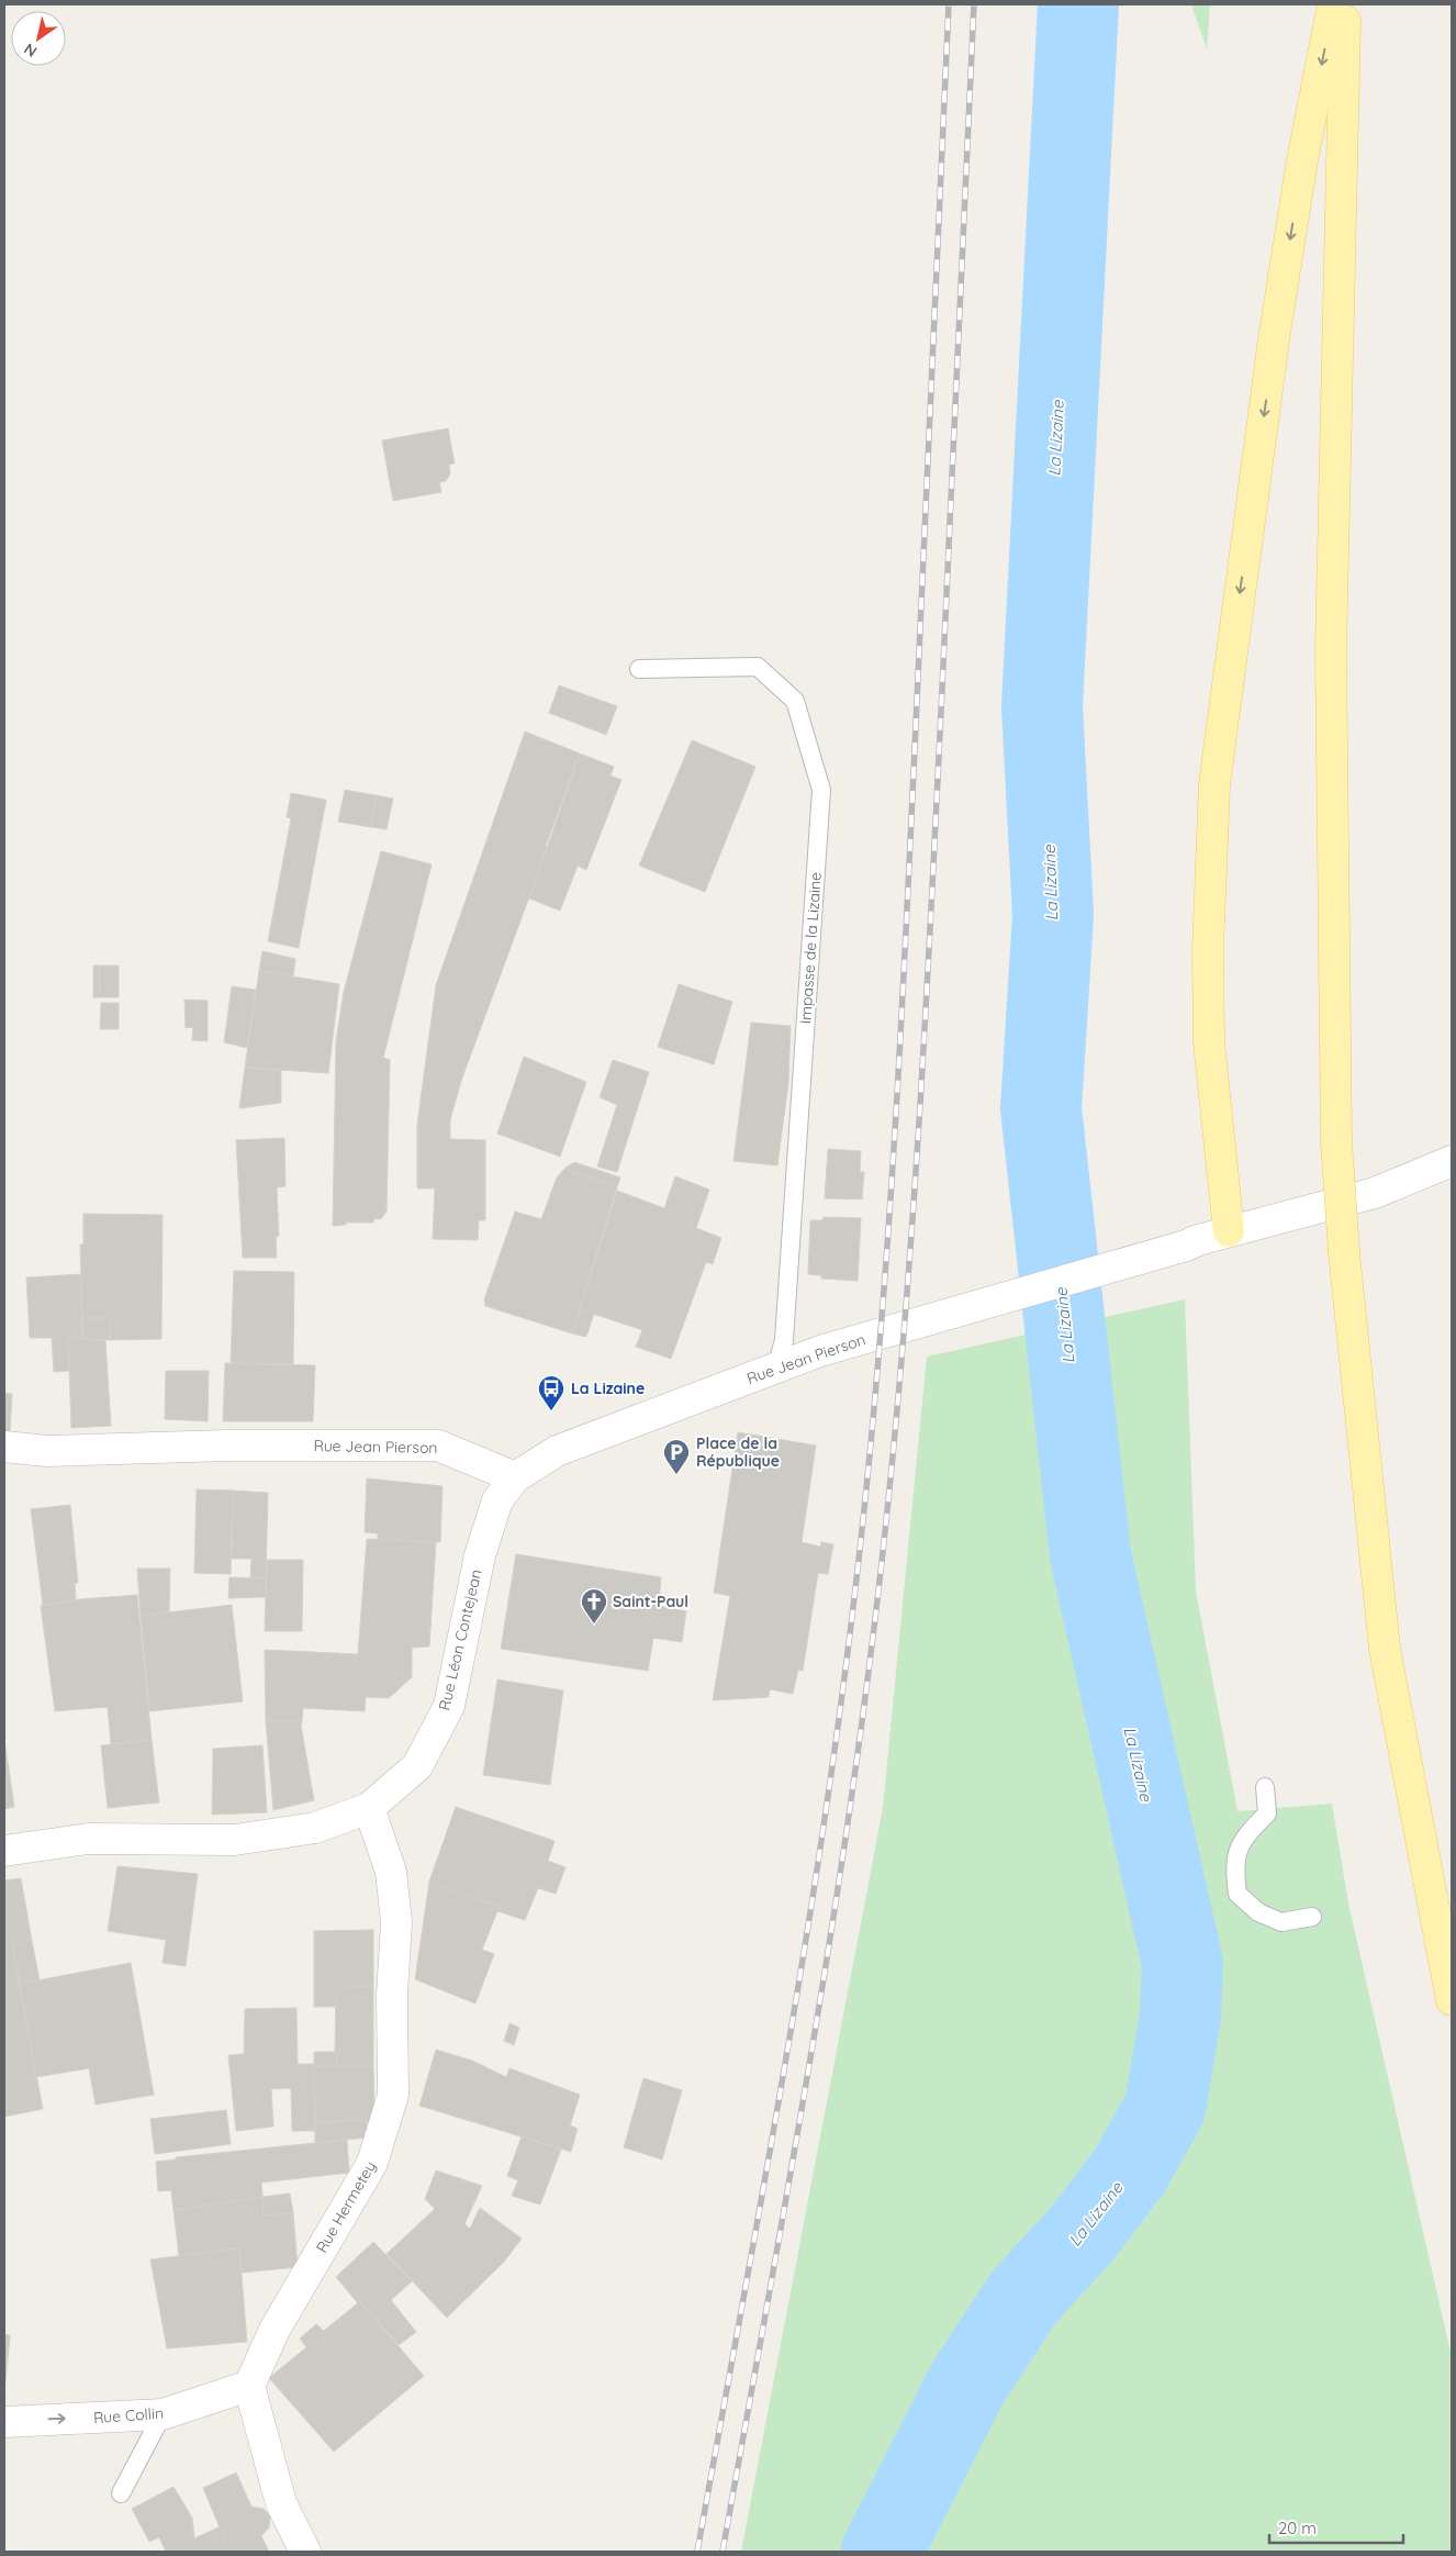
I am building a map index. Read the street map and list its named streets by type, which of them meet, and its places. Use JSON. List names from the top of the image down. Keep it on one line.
{"streets":{"street":["Rue Jean Pierson","Rue Léon Contejean","Rue Hermetey","Rue Collin"],"lane":["Impasse de la Lizaine"]},"crossings":[["Impasse de la Lizaine","Rue Jean Pierson"],["Rue Jean Pierson","Rue Léon Contejean"],["Rue Léon Contejean","Rue Hermetey"],["Rue Hermetey","Rue Collin"]],"one_way":["Rue Collin"],"water":["La Lizaine"],"places":{"bus stop":["La Lizaine"],"parking":["Place de la République"],"church":["Saint-Paul"]},"scale_bar":"20 m","north":"bottom left"}
